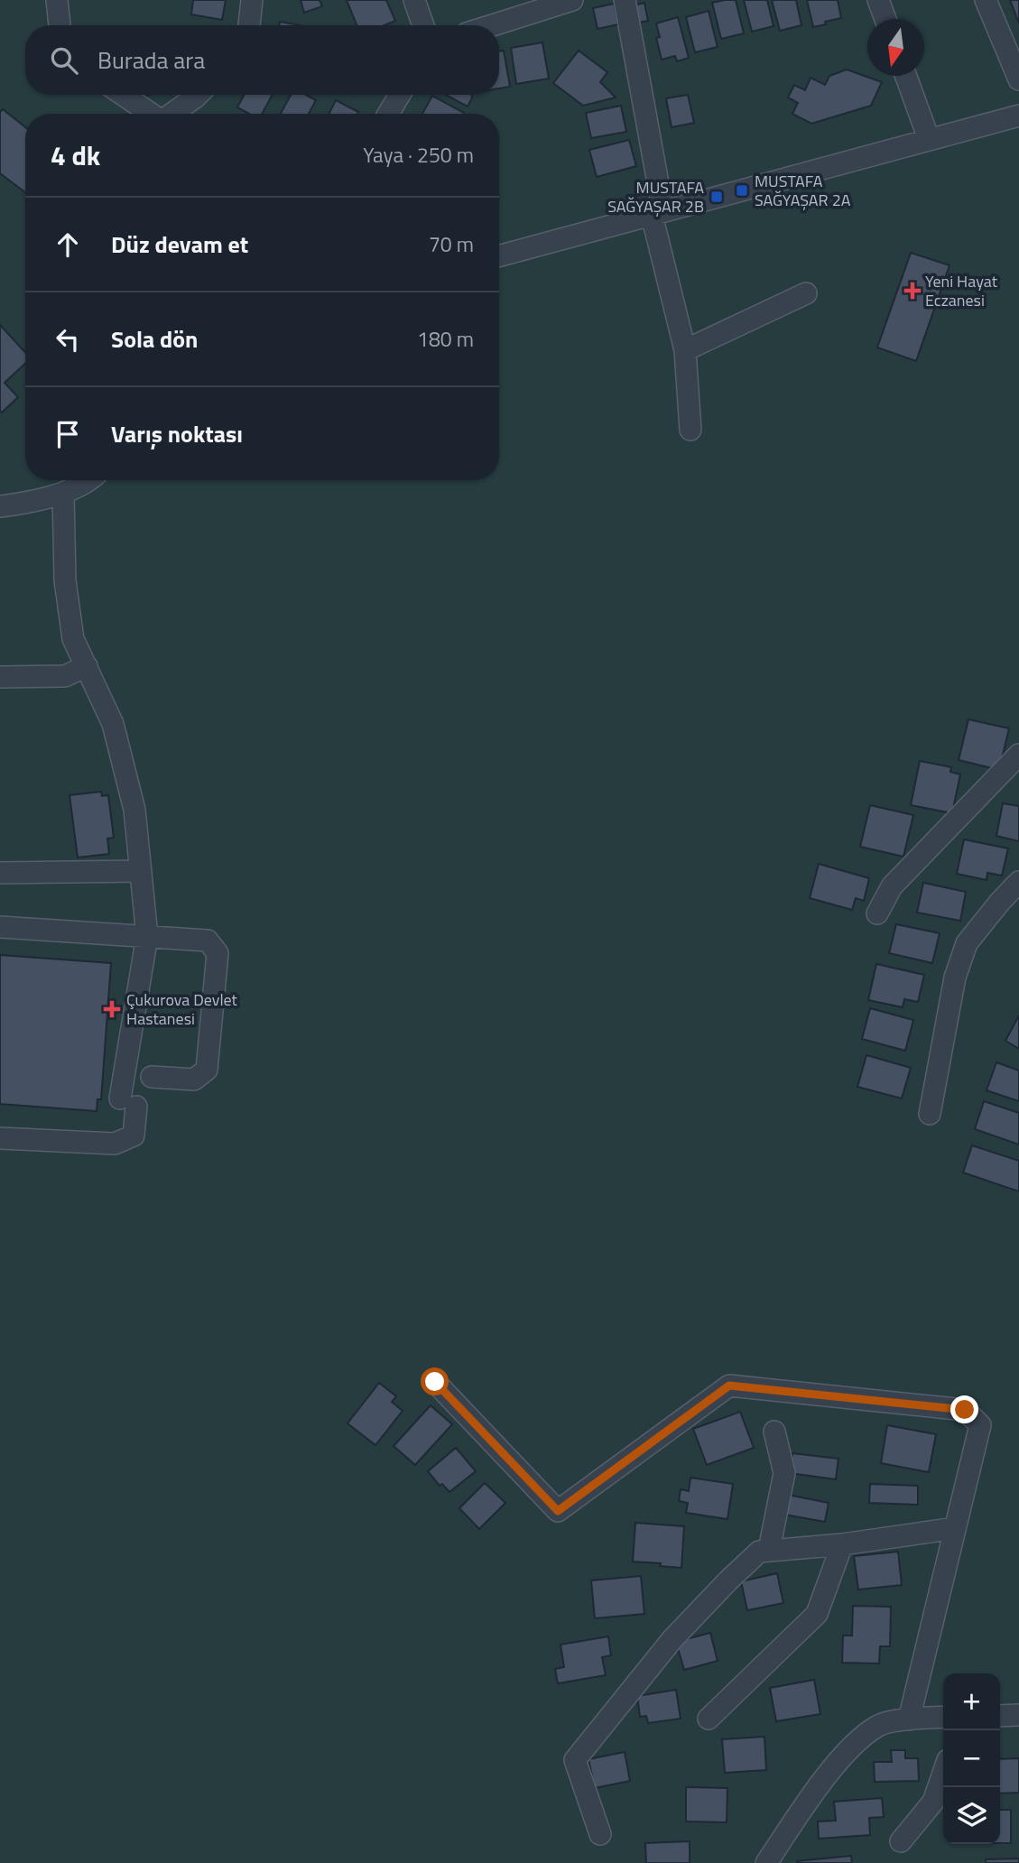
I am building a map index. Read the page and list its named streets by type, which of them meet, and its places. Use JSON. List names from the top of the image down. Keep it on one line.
{"places":{"transit":["MUSTAFA SAĞYAŞAR 2A","MUSTAFA SAĞYAŞAR 2B"],"health":["Yeni Hayat Eczanesi","Çukurova Devlet Hastanesi"]},"north":"bottom","page":{"search":"Burada ara","heading":["4 dk","Yaya · 250 m"],"list":[["Düz devam et","70 m"],["Sola dön","180 m"],"Varış noktası"],"map_buttons":["+","−"]}}
